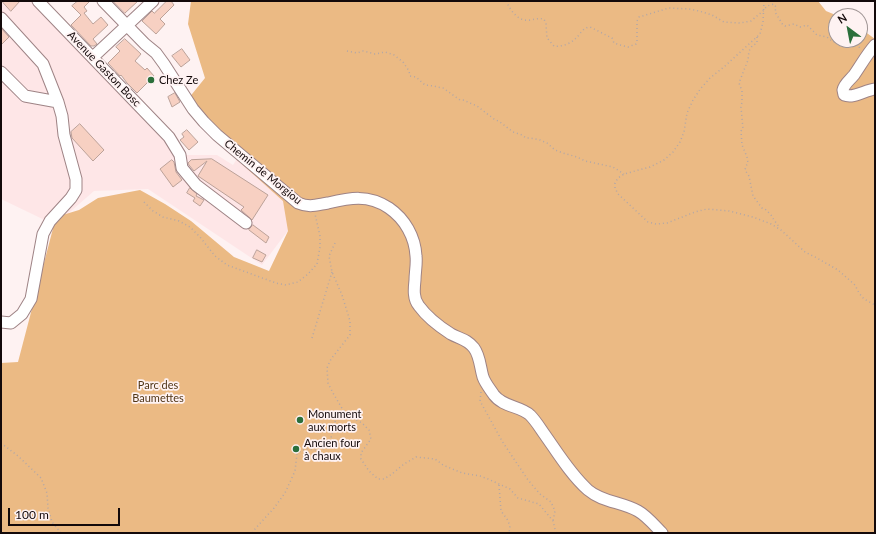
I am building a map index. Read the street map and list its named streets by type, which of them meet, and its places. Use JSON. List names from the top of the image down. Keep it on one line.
{"streets":{"street":["Avenue Gaston Bosc","Chemin de Morgiou"]},"parks":["Parc des Baumettes"],"places":["Chez Ze","Monument aux morts","Ancien four à chaux"],"scale_bar":"100 m","north":"top left"}
